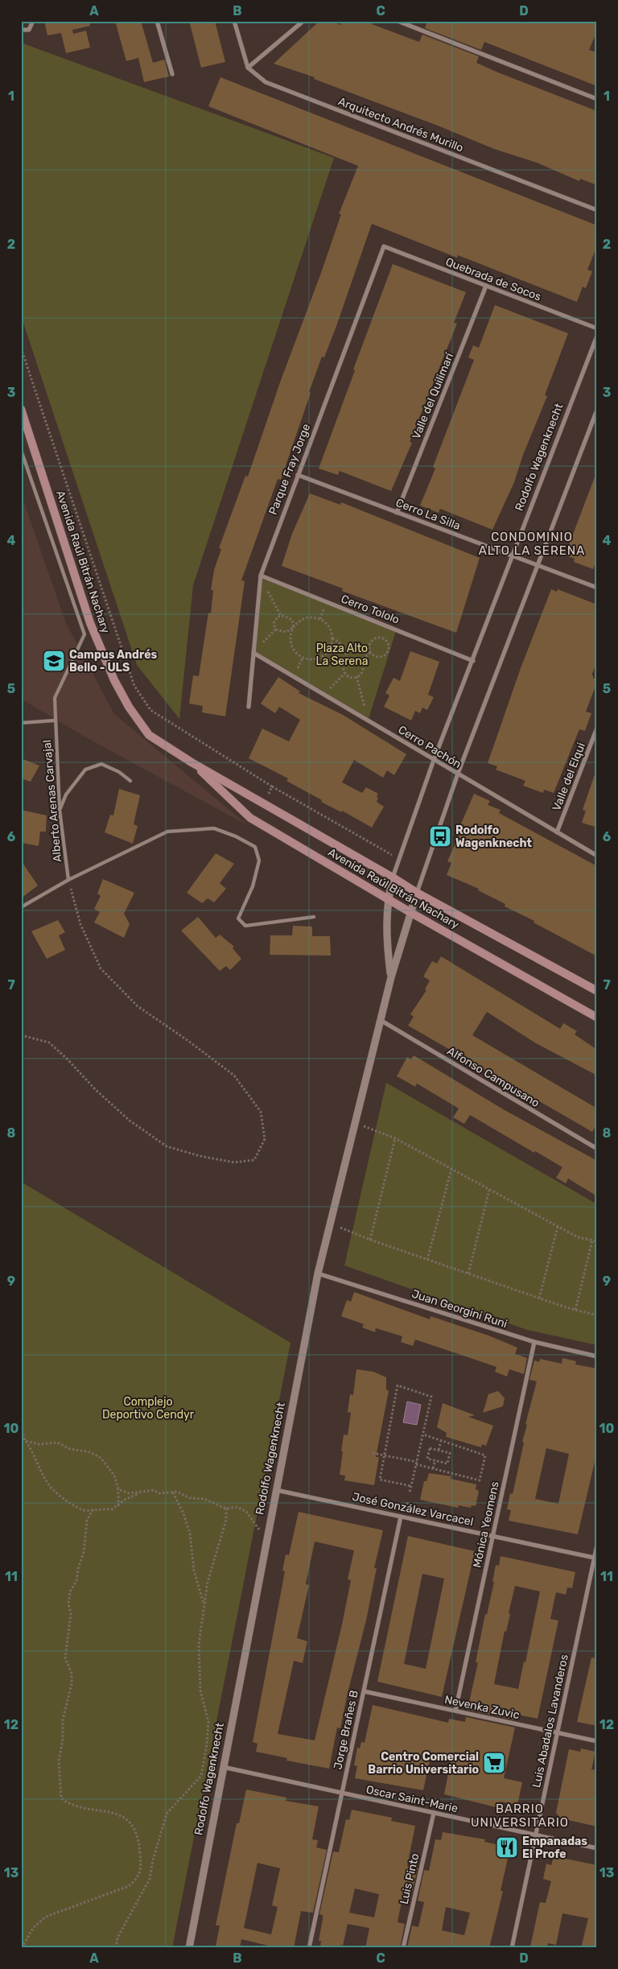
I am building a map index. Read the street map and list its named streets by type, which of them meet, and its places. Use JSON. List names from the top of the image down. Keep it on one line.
{"streets":{"main road":["Avenida Raúl Bitrán Nachary"],"street":["Arquitecto Andrés Murillo","Quebrada de Socos","Valle del Quilimarí","Rodolfo Wagenknecht","Parque Fray Jorge","Cerro La Silla","Cerro Tololo","Cerro Pachón","Valle del Elqui","Alfonso Campusano","Juan Georgini Runi","José González Varcacel","Mónica Yeomens","Nevenka Zuvic","Luis Abadalos Lavanderos","Jorge Brañes B","Oscar Saint-Marie","Luis Pinto"],"lane":["Alberto Arenas Carvajal"]},"crossings":[["Quebrada de Socos","Valle del Quilimarí"],["Quebrada de Socos","Parque Fray Jorge"],["Valle del Quilimarí","Cerro La Silla"],["Rodolfo Wagenknecht","Cerro La Silla"],["Rodolfo Wagenknecht","Avenida Raúl Bitrán Nachary"],["Rodolfo Wagenknecht","Cerro Tololo"],["Rodolfo Wagenknecht","Cerro Pachón"],["Rodolfo Wagenknecht","Alfonso Campusano"],["Rodolfo Wagenknecht","Juan Georgini Runi"],["Rodolfo Wagenknecht","José González Varcacel"],["Rodolfo Wagenknecht","Oscar Saint-Marie"],["Parque Fray Jorge","Cerro La Silla"],["Parque Fray Jorge","Cerro Tololo"],["Parque Fray Jorge","Cerro Pachón"],["Cerro Pachón","Valle del Elqui"],["Juan Georgini Runi","Mónica Yeomens"],["José González Varcacel","Mónica Yeomens"],["José González Varcacel","Luis Abadalos Lavanderos"],["José González Varcacel","Jorge Brañes B"],["Mónica Yeomens","Nevenka Zuvic"],["Nevenka Zuvic","Luis Abadalos Lavanderos"],["Nevenka Zuvic","Jorge Brañes B"],["Luis Abadalos Lavanderos","Oscar Saint-Marie"],["Jorge Brañes B","Oscar Saint-Marie"],["Oscar Saint-Marie","Luis Pinto"]],"districts":["CONDOMINIO ALTO LA SERENA","BARRIO UNIVERSITARIO"],"parks":["Plaza Alto La Serena","Complejo Deportivo Cendyr"],"places":{"school or university":["Campus Andrés Bello - ULS"],"bus stop":["Rodolfo Wagenknecht"],"supermarket":["Centro Comercial Barrio Universitario"],"restaurant":["Empanadas El Profe"]},"grid":{"columns":["A","B","C","D"],"rows":["1","2","3","4","5","6","7","8","9","10","11","12","13"]}}
